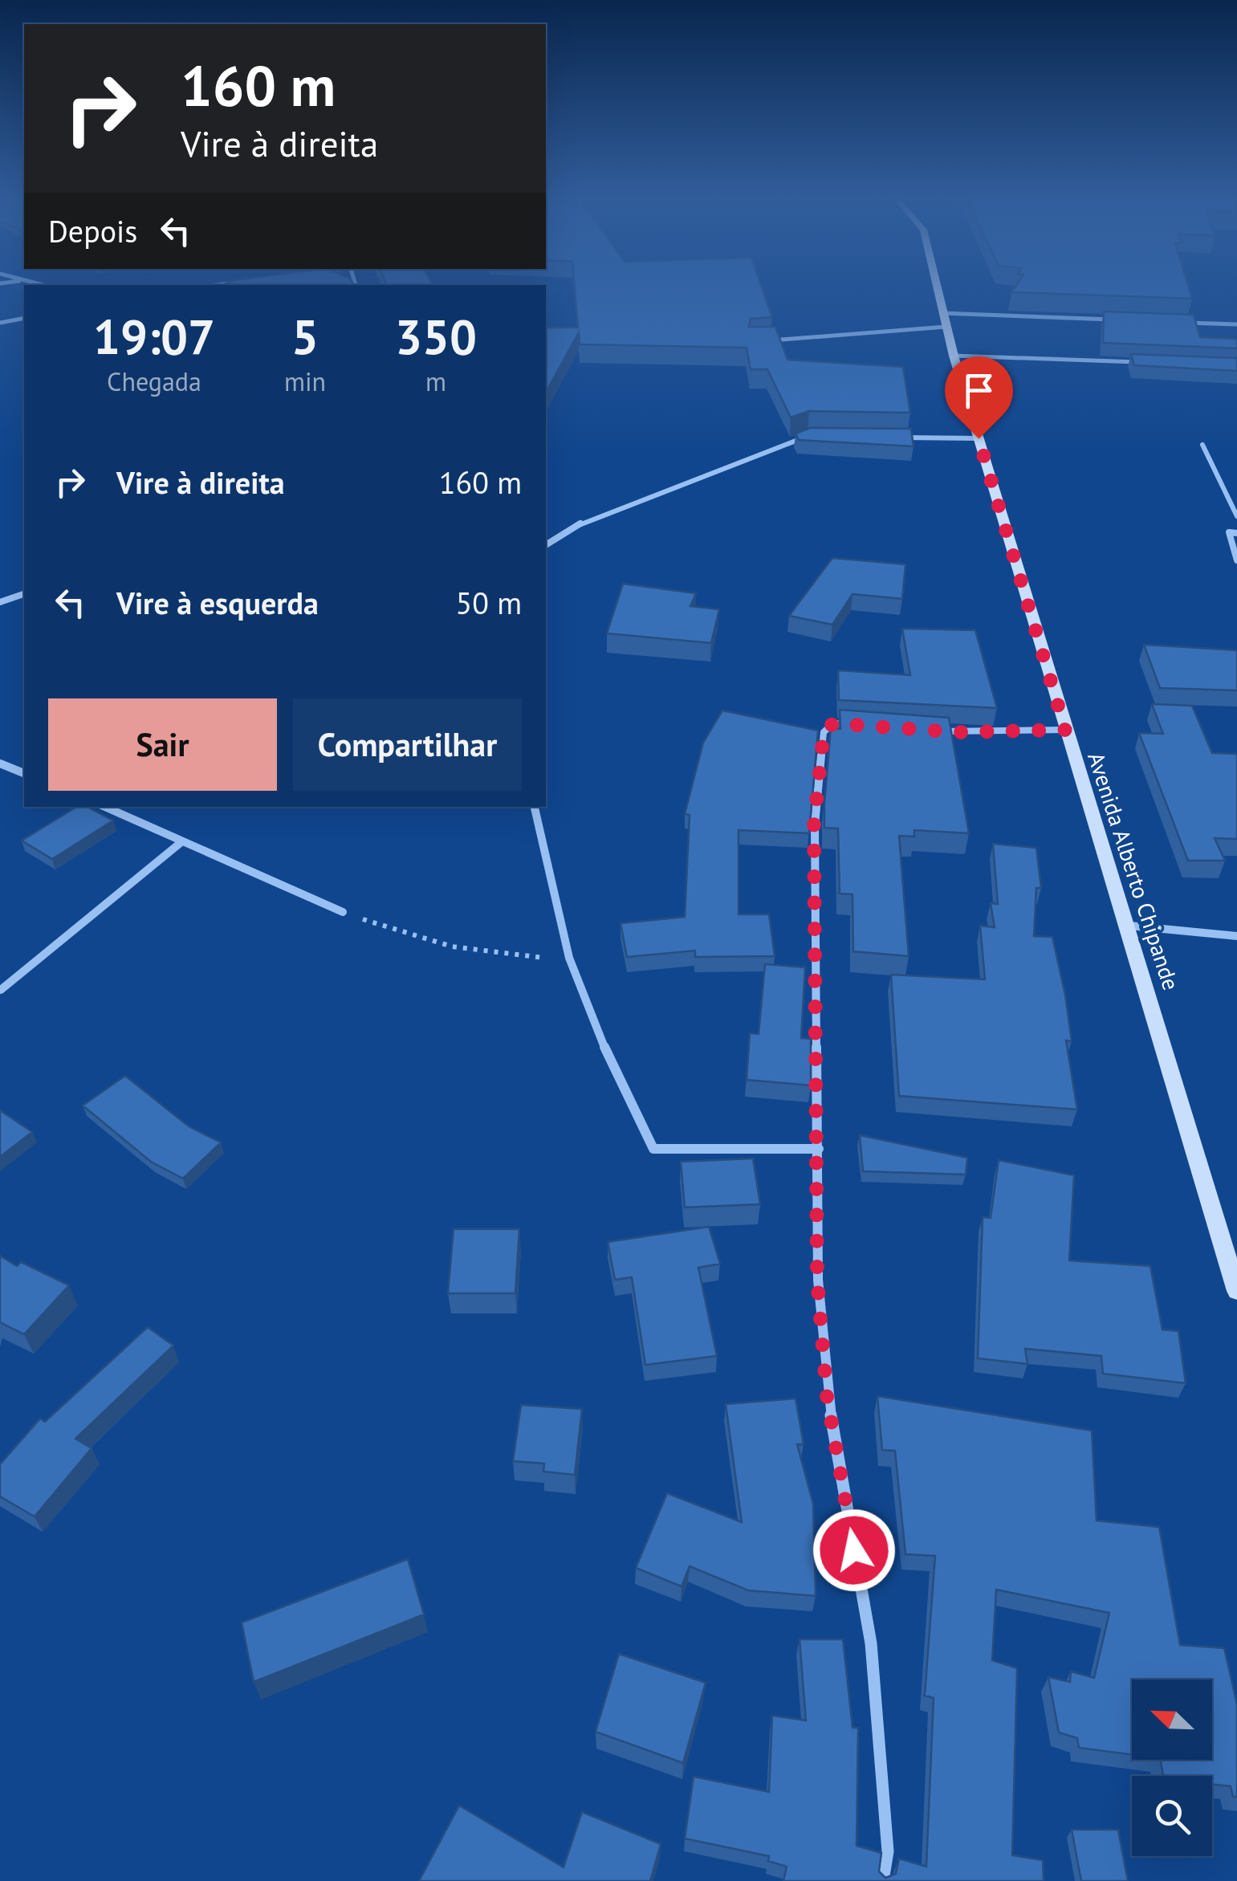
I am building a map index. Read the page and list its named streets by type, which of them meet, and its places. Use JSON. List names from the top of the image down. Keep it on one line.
{"streets":{"main road":["Avenida Alberto Chipande"]},"north":"top left","page":{"turn":["160 m","Vire à direita"],"then":"Depois","eta":["19:07","Chegada","5","min","350","m"],"list":[{"name":"Vire à direita","value":"160 m"},{"name":"Vire à esquerda","value":"50 m"}],"buttons":["Sair","Compartilhar"]}}
